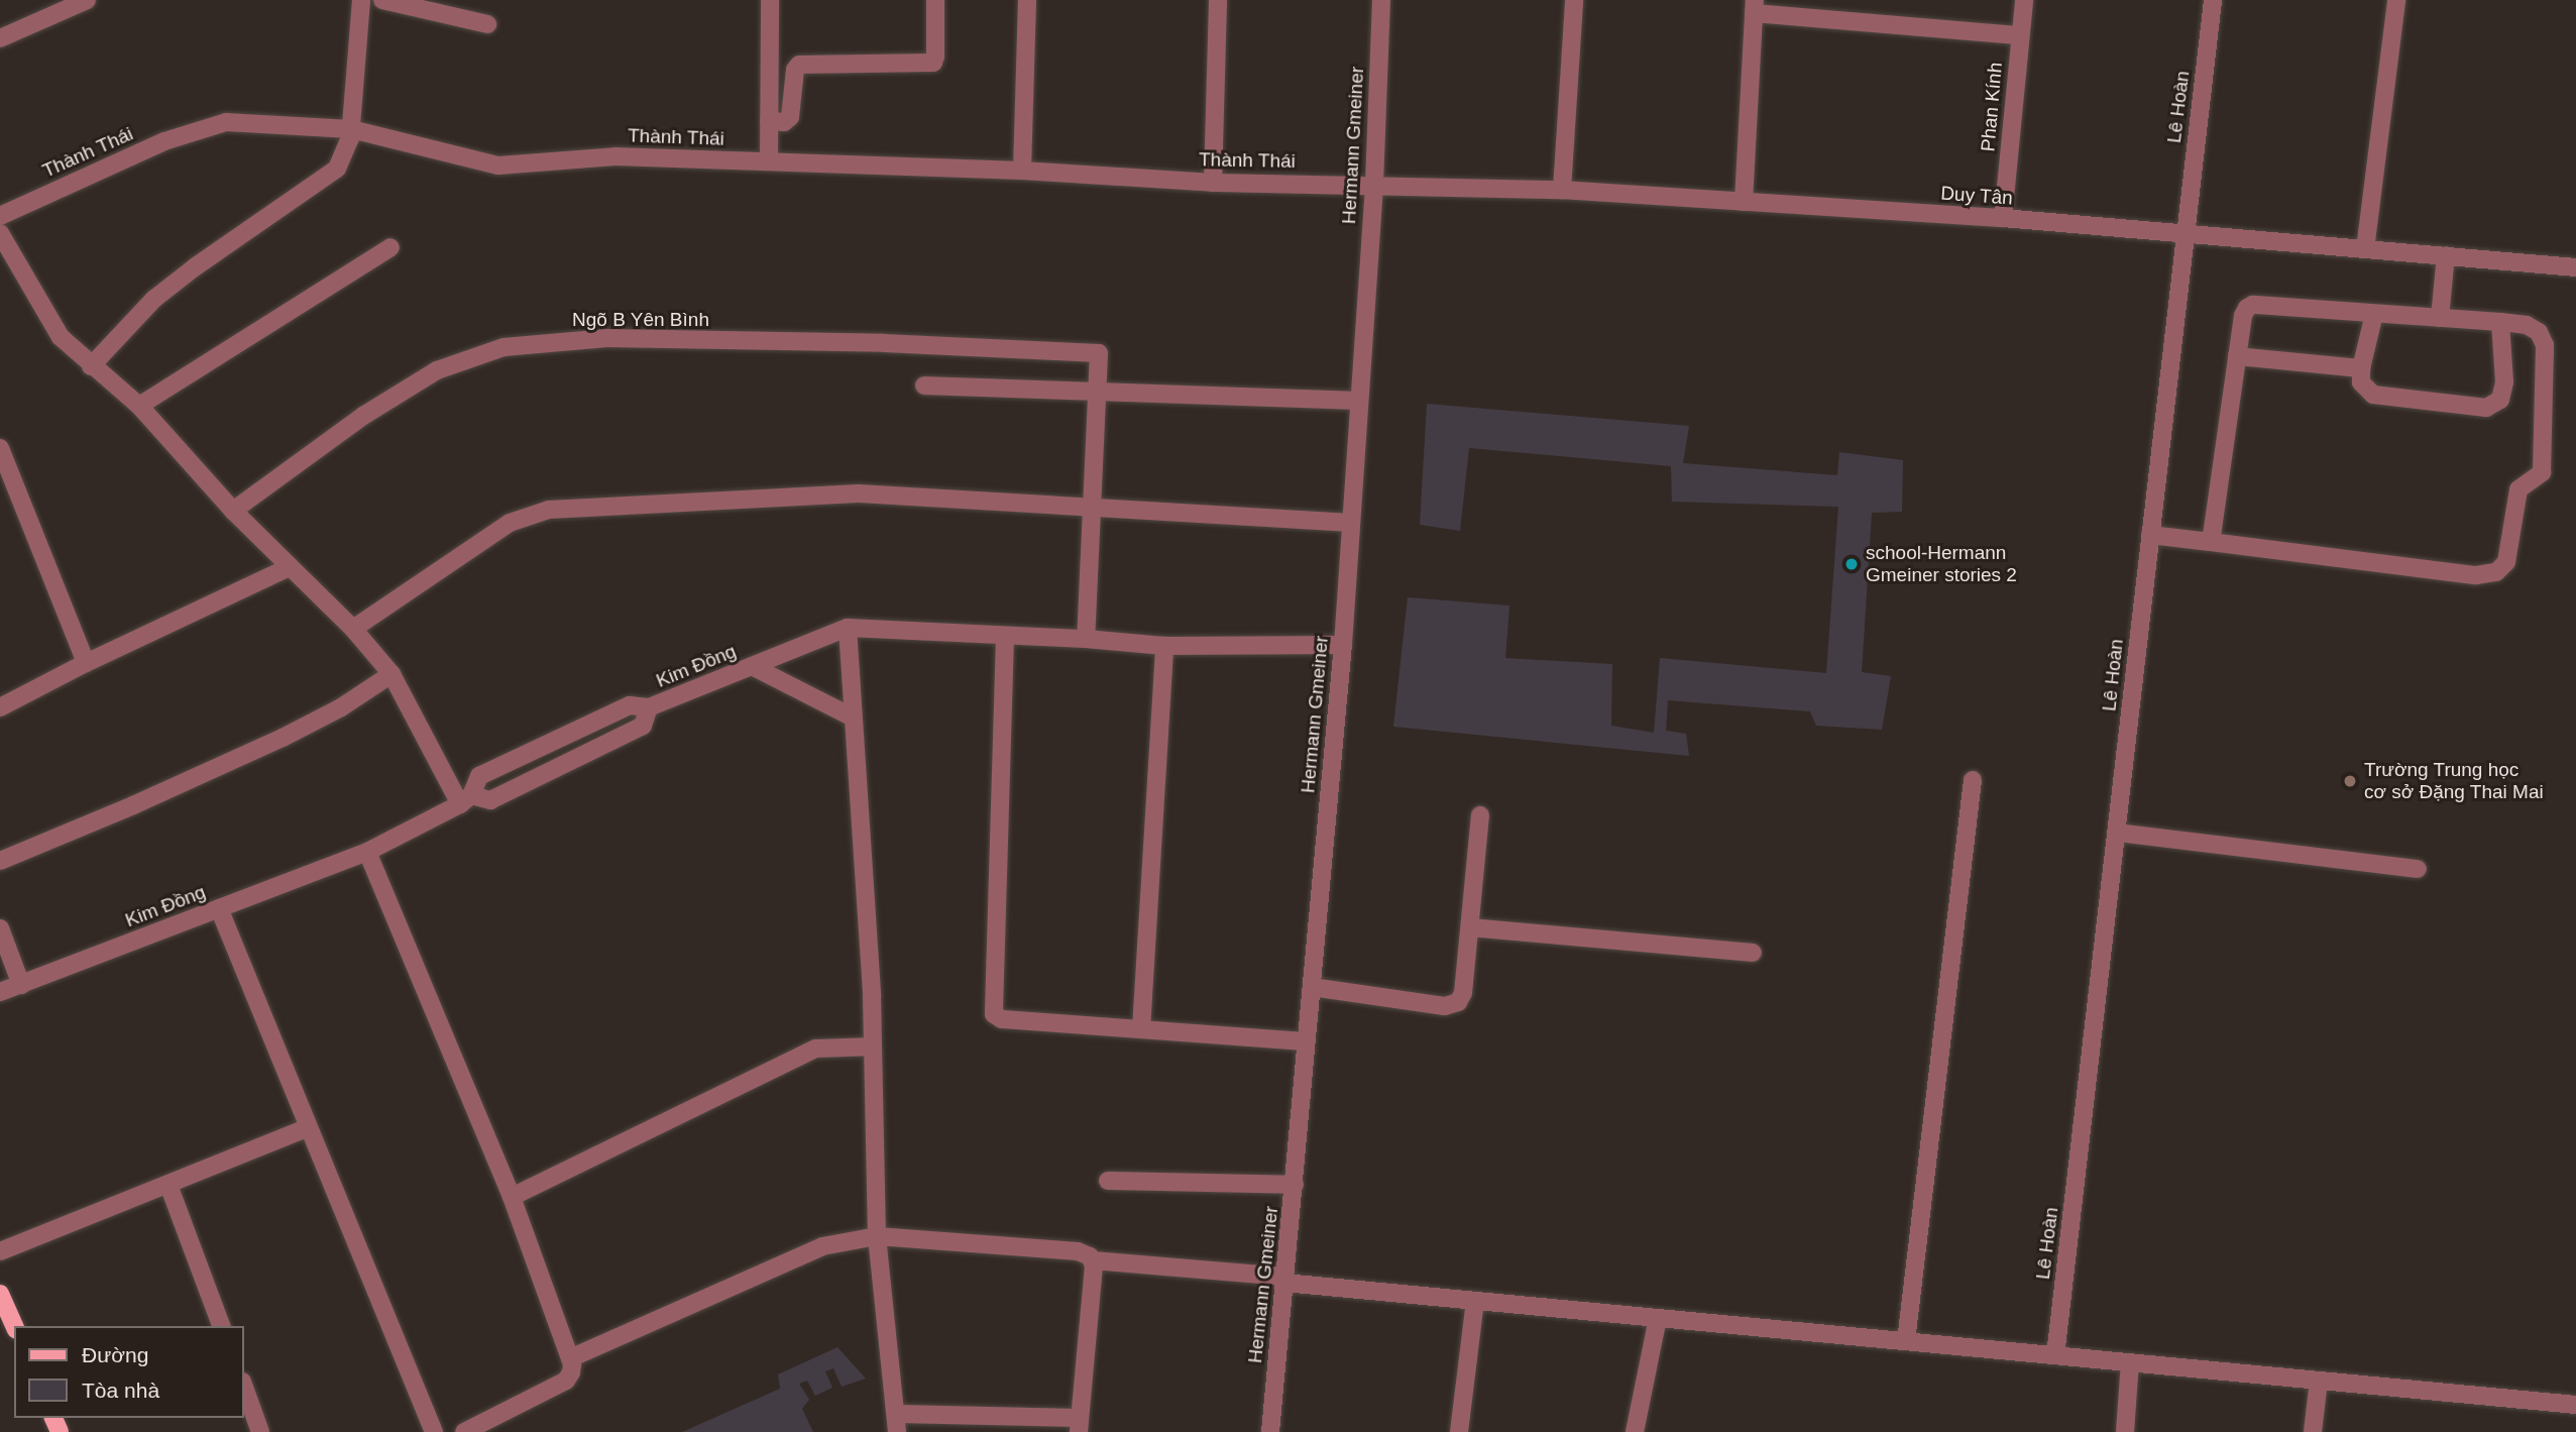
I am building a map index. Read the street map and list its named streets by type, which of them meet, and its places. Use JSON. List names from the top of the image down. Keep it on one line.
{"streets":{"street":["Phan Kính","Lê Hoàn","Thành Thái","Hermann Gmeiner","Duy Tân","Ngõ B Yên Bình","Kim Đồng"]},"crossings":[["Phan Kính","Duy Tân"],["Lê Hoàn","Duy Tân"],["Thành Thái","Hermann Gmeiner"],["Thành Thái","Duy Tân"],["Hermann Gmeiner","Duy Tân"],["Hermann Gmeiner","Kim Đồng"]],"places":["school-Hermann Gmeiner stories 2","Trường Trung học cơ sở Đặng Thai Mai"],"legend":["Đường","Tòa nhà"]}
